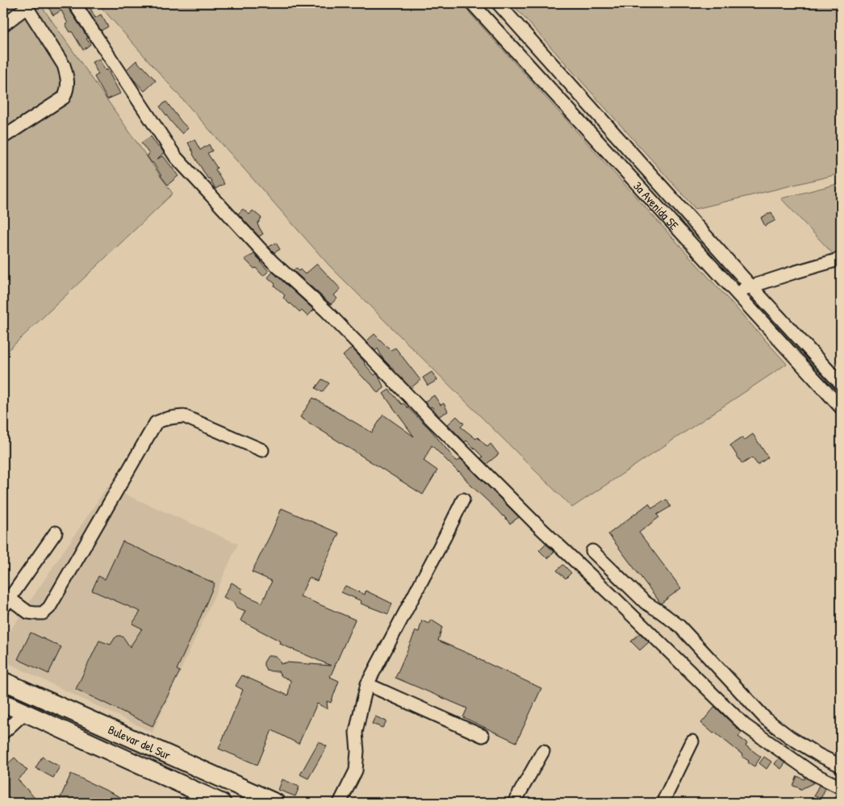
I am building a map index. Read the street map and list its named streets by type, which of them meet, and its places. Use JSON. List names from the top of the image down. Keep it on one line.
{"streets":{"highway":["Bulevar del Sur"],"street":["3a Avenida SE"]}}
